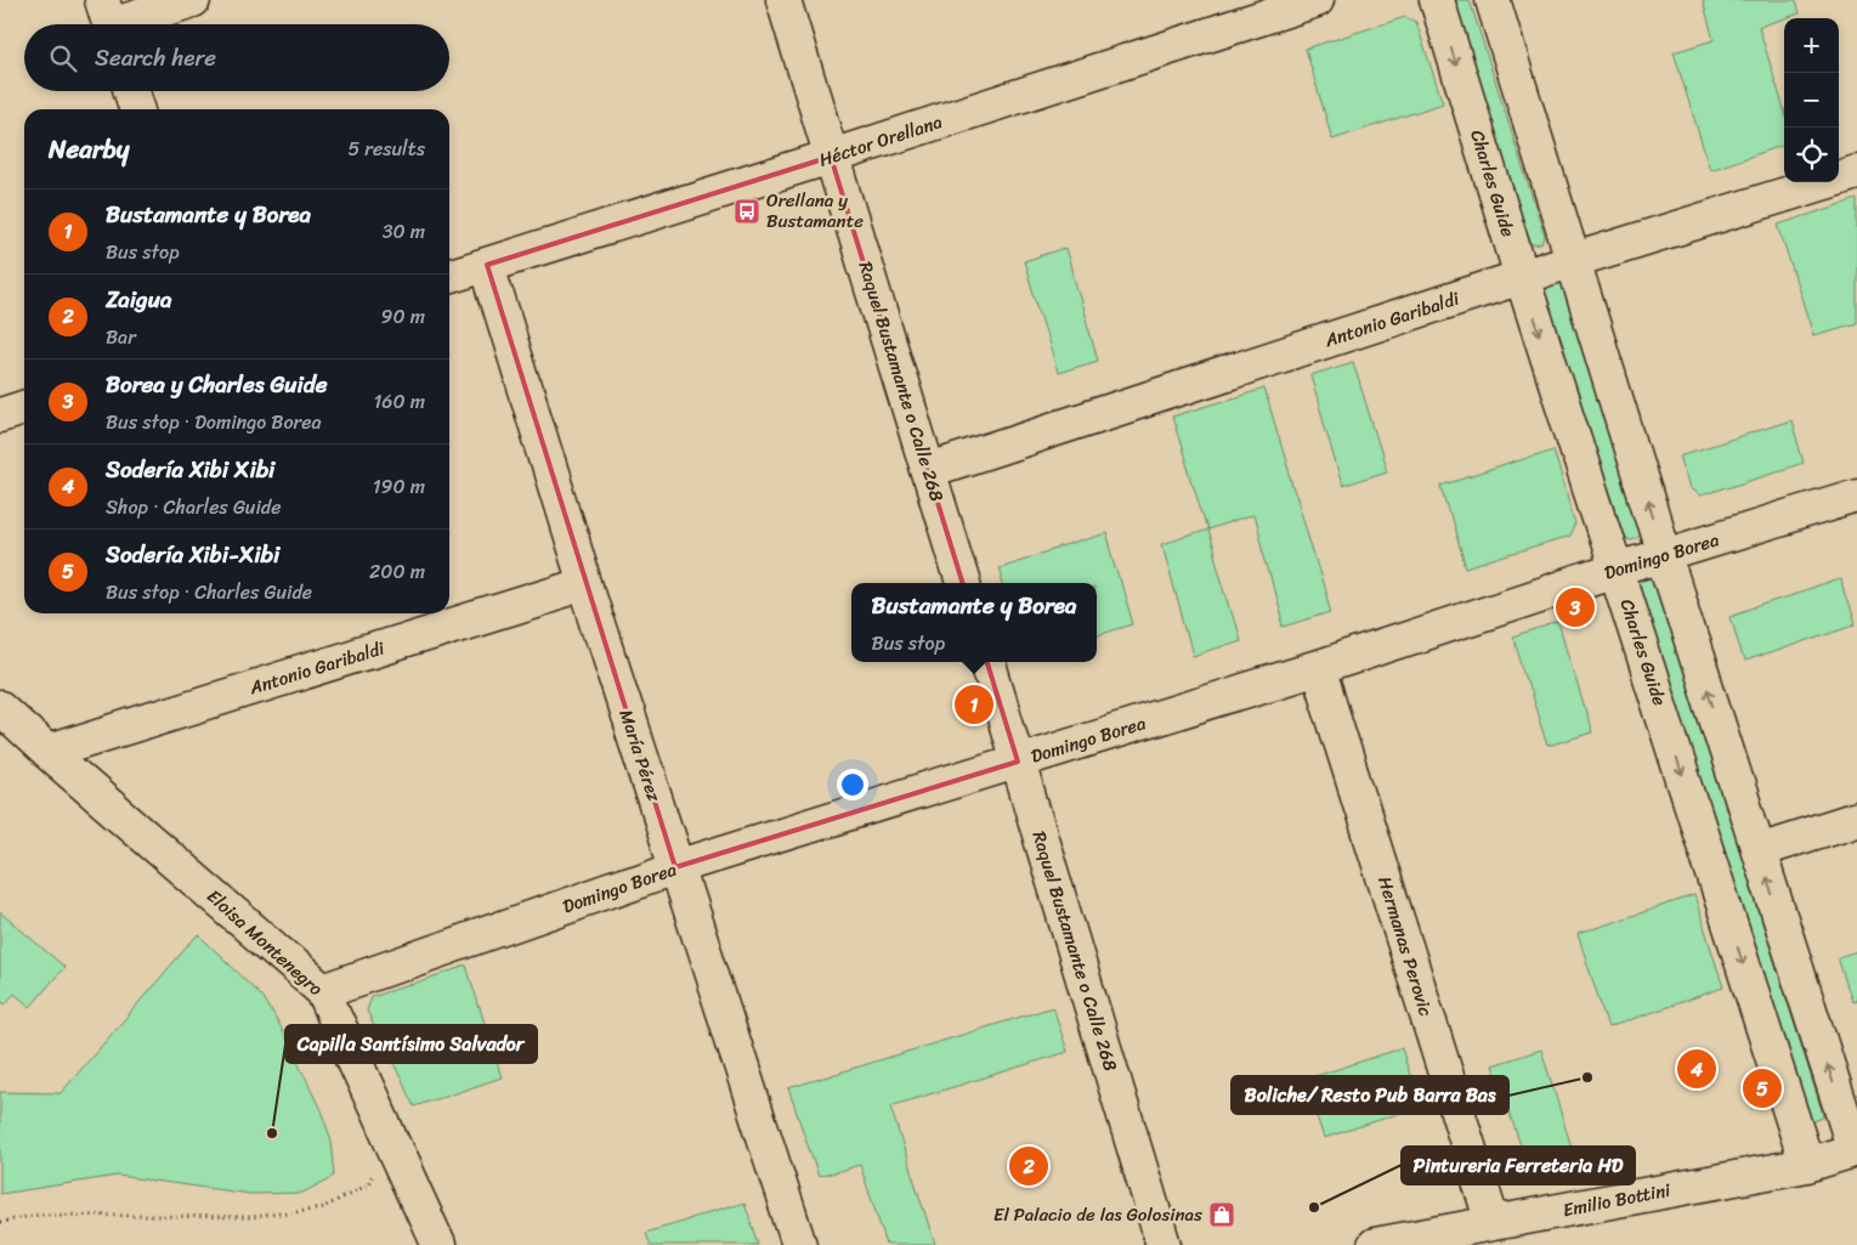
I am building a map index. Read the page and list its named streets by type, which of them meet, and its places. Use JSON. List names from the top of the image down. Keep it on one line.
{"streets":{"street":["Héctor Orellana","Charles Guide","Antonio Garibaldi","Raquel Bustamante o Calle 268","Domingo Borea","María Pérez","Eloisa Montenegro","Hermanas Perovic","Emilio Bottini"]},"crossings":[["Héctor Orellana","Raquel Bustamante o Calle 268"],["Héctor Orellana","María Pérez"],["Charles Guide","Antonio Garibaldi"],["Charles Guide","Domingo Borea"],["Charles Guide","Emilio Bottini"],["Antonio Garibaldi","Raquel Bustamante o Calle 268"],["Antonio Garibaldi","María Pérez"],["Antonio Garibaldi","Eloisa Montenegro"],["Raquel Bustamante o Calle 268","Domingo Borea"],["Domingo Borea","María Pérez"],["Domingo Borea","Eloisa Montenegro"],["Domingo Borea","Hermanas Perovic"],["Hermanas Perovic","Emilio Bottini"]],"places":{"bus stop":["Orellana y Bustamante"],"other":["Boliche/ Resto Pub Barra Bas","Capilla Santísimo Salvador","Pintureria Ferreteria HD"],"shop":["El Palacio de las Golosinas"]},"page":{"map_buttons":["+","−"],"search":"Search here","heading":["Nearby","5 results"],"list":[{"mark":"1","name":"Bustamante y Borea","note":"Bus stop","value":"30 m"},{"mark":"2","name":"Zaigua","note":"Bar","value":"90 m"},{"mark":"3","name":"Borea y Charles Guide","note":"Bus stop · Domingo Borea","value":"160 m"},{"mark":"4","name":"Sodería Xibi Xibi","note":"Shop · Charles Guide","value":"190 m"},{"mark":"5","name":"Sodería Xibi-Xibi","note":"Bus stop · Charles Guide","value":"200 m"}],"popup":["Bustamante y Borea","Bus stop"],"pins":["3","1","4","5","2"]}}
